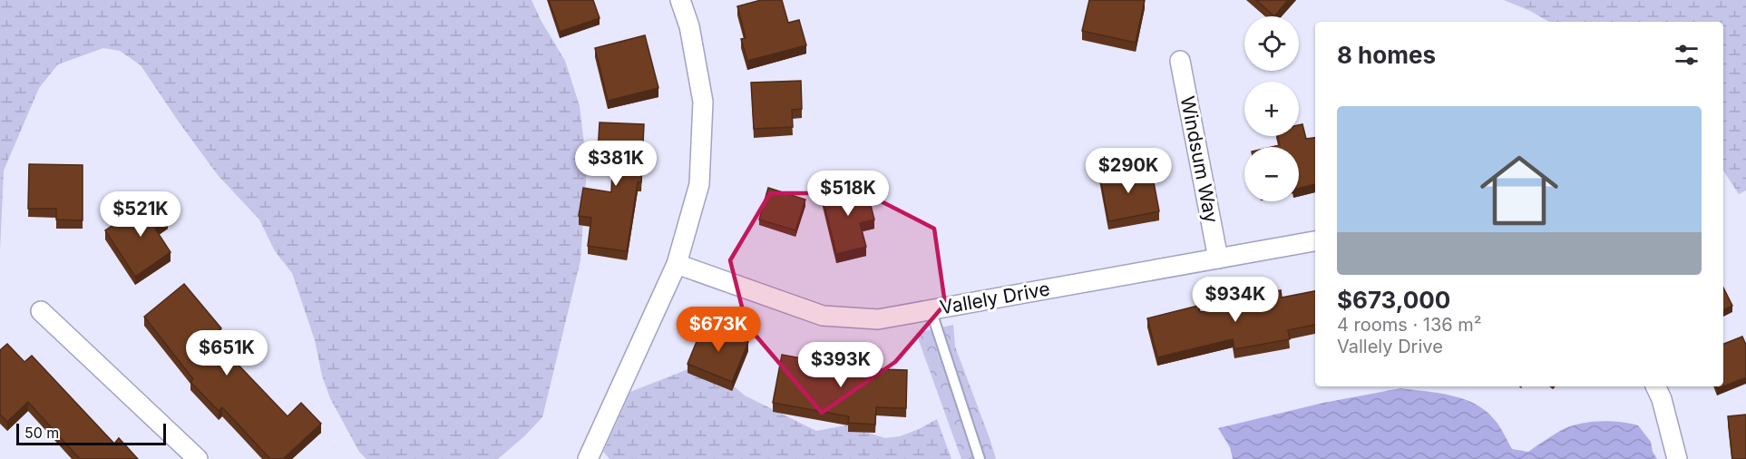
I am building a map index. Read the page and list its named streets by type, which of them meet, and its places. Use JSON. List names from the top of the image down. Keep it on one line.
{"streets":{"street":["Windsum Way","Vallely Drive"]},"crossings":[["Windsum Way","Vallely Drive"]],"scale_bar":"50 m","page":{"map_buttons":["+","−"],"heading":"8 homes","list":[{"name":"$673,000","note":"4 rooms · 136 m² · Vallely Drive"}],"price":["$381K","$290K","$518K","$521K","$934K","$673K","$651K","$393K"],"scale":"50 m"}}
